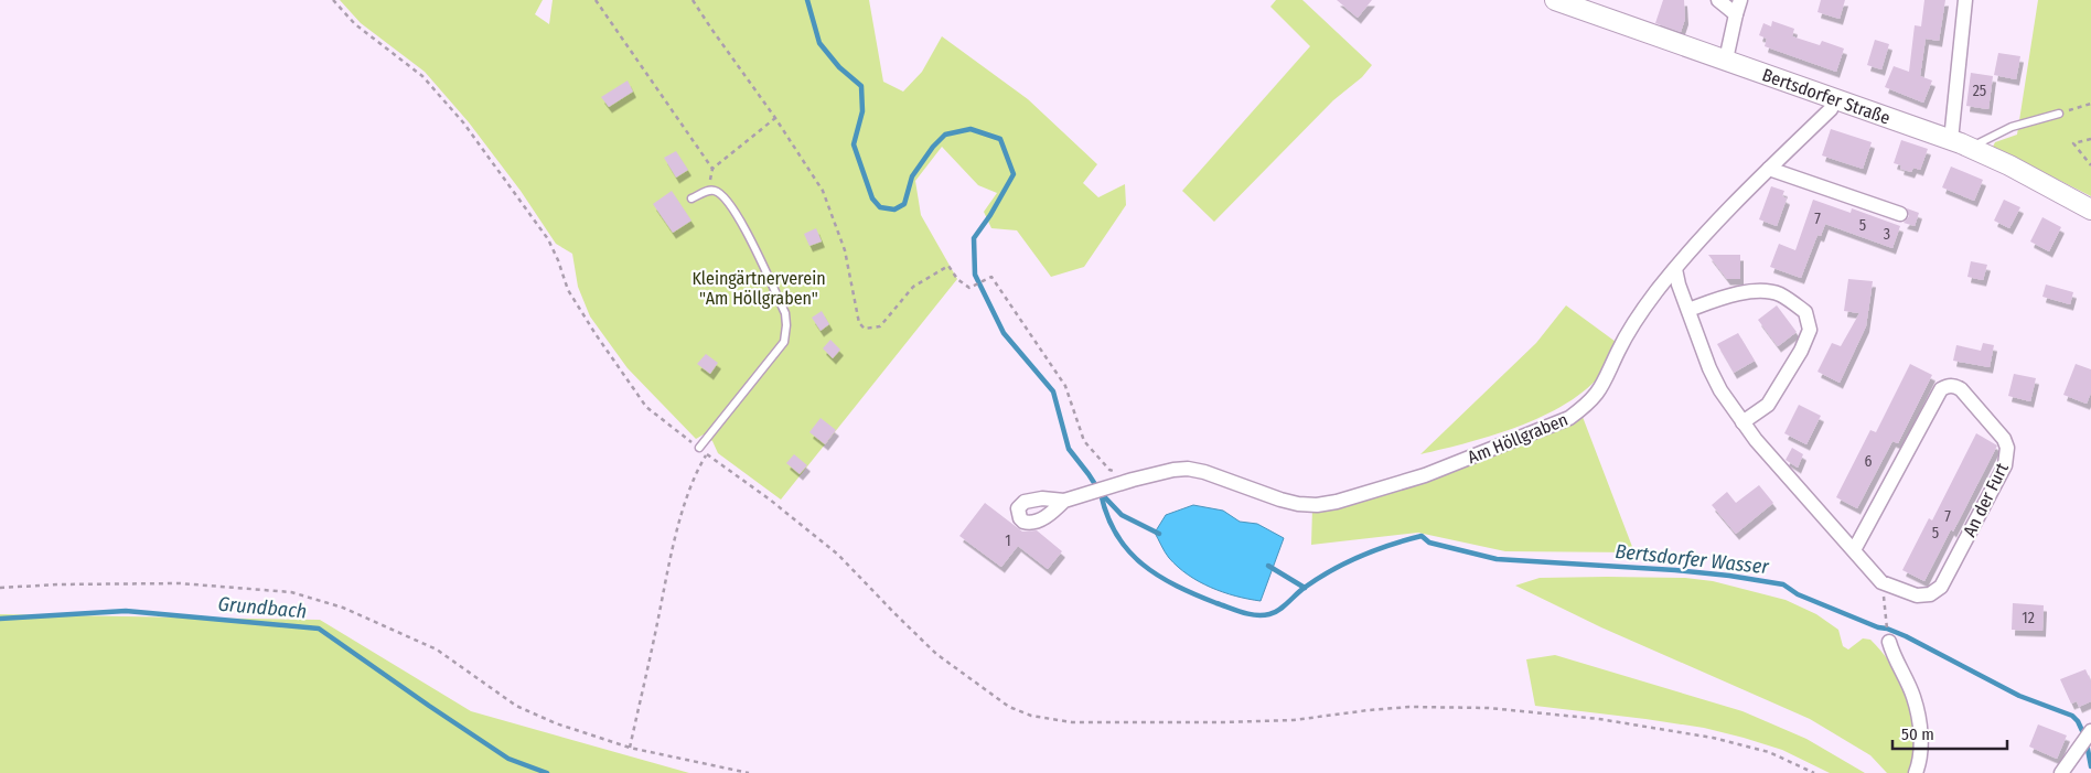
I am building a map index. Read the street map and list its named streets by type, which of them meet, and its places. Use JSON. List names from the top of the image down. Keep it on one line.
{"streets":{"main road":["Bertsdorfer Straße"],"street":["Am Höllgraben","An der Furt"]},"crossings":[["Bertsdorfer Straße","Am Höllgraben"],["Am Höllgraben","An der Furt"]],"water":["Bertsdorfer Wasser","Grundbach"],"parks":["Kleingärtnerverein \"Am Höllgraben\""],"house_numbers":["25","7","5","3","6","7","5","1","12"],"scale_bar":"50 m"}
